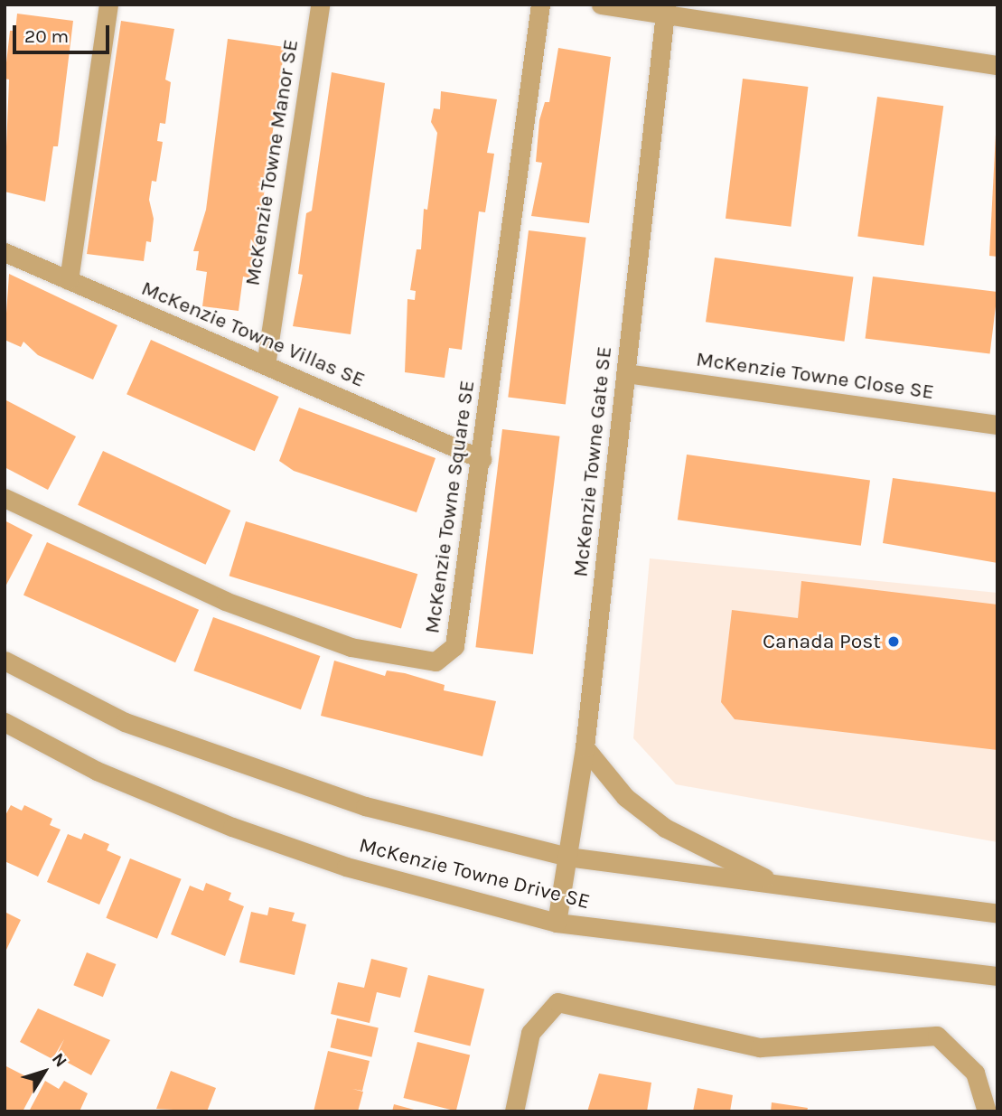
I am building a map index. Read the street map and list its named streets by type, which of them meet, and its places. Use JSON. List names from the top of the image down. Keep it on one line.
{"streets":{"street":["McKenzie Towne Manor SE","McKenzie Towne Villas SE","McKenzie Towne Close SE","McKenzie Towne Gate SE","McKenzie Towne Square SE","McKenzie Towne Drive SE"]},"crossings":[["McKenzie Towne Manor SE","McKenzie Towne Villas SE"],["McKenzie Towne Villas SE","McKenzie Towne Square SE"],["McKenzie Towne Close SE","McKenzie Towne Gate SE"],["McKenzie Towne Gate SE","McKenzie Towne Drive SE"]],"places":["Canada Post"],"scale_bar":"20 m","north":"top right"}
